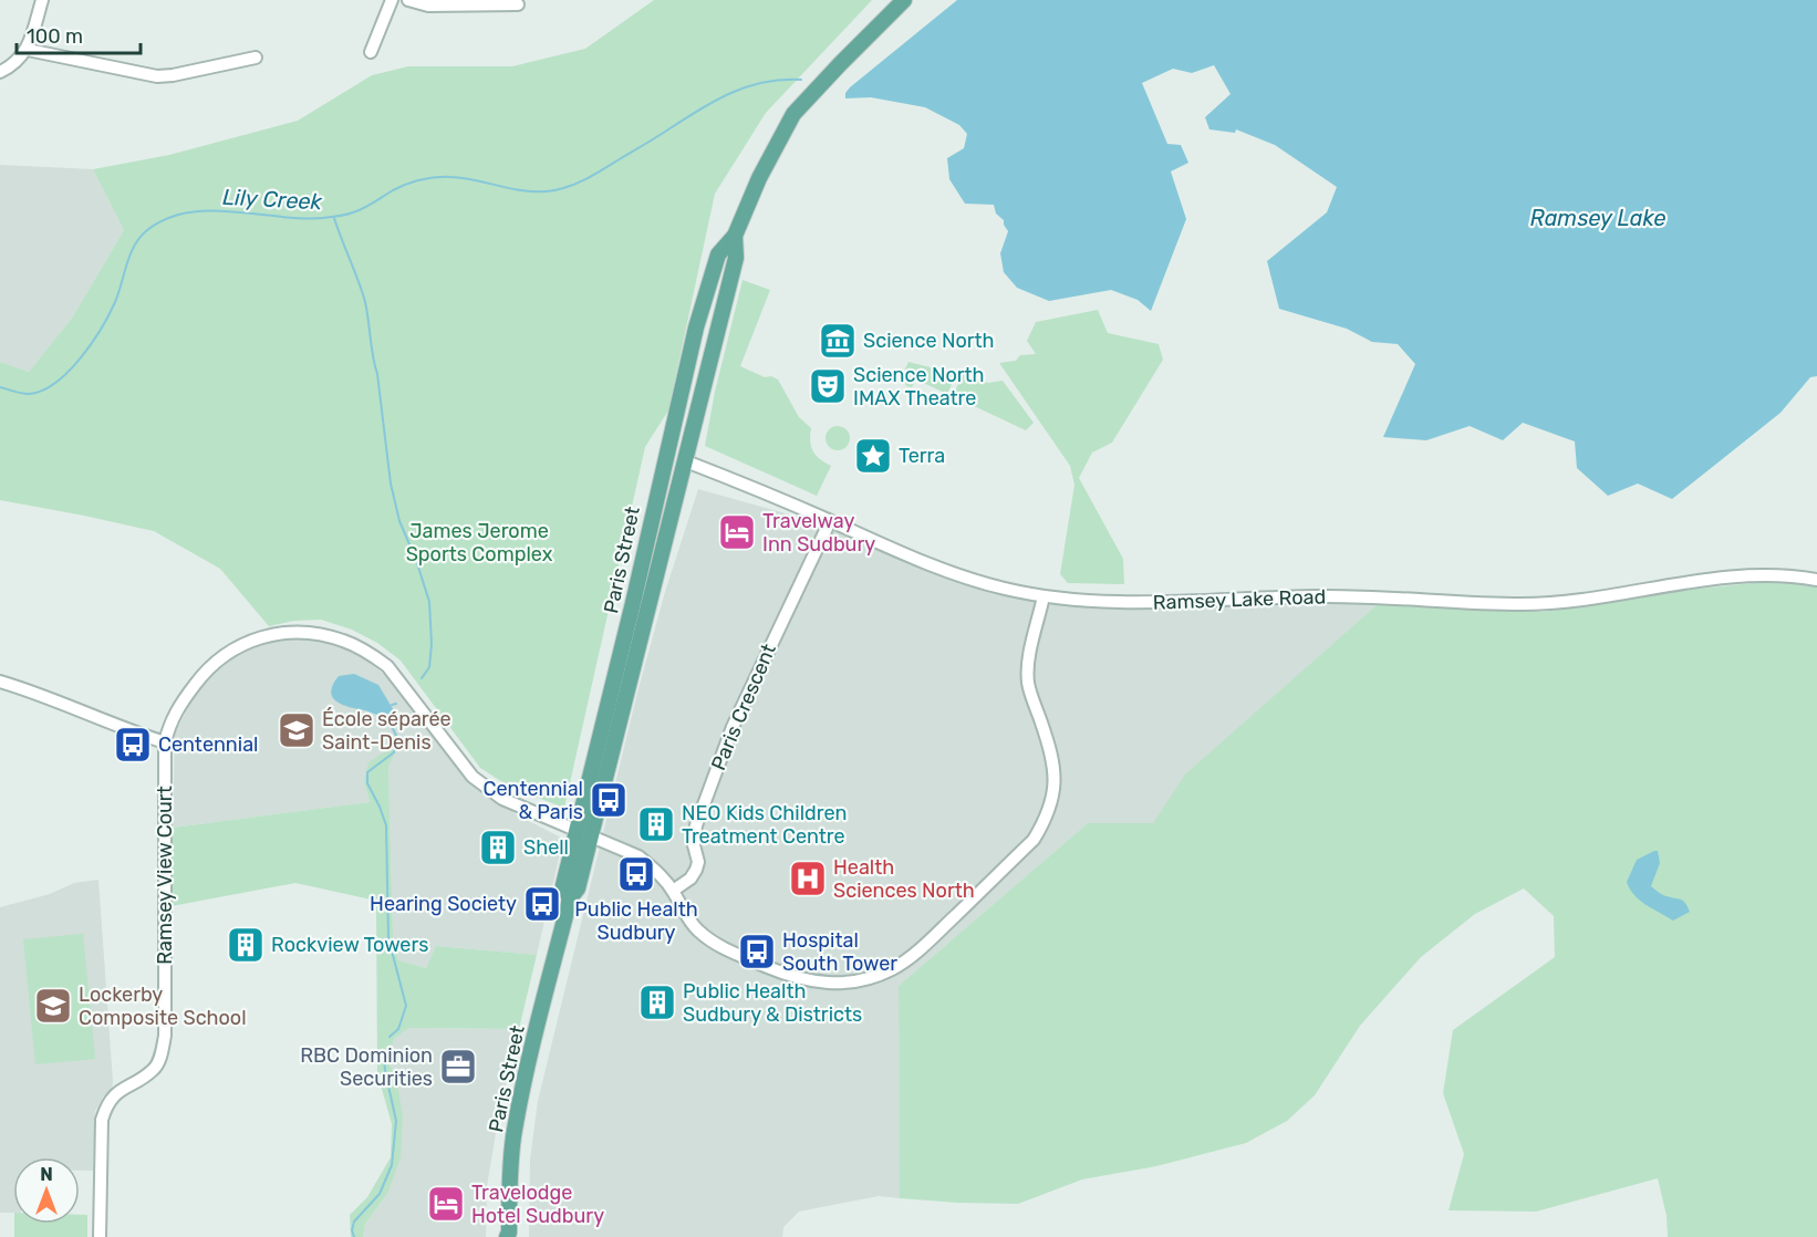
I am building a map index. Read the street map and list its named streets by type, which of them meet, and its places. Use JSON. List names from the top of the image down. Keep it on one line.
{"streets":{"main road":["Paris Street"],"street":["Ramsey Lake Road","Paris Crescent","Ramsey View Court"]},"crossings":[["Paris Street","Ramsey Lake Road"],["Ramsey Lake Road","Paris Crescent"]],"water":["Lily Creek","Ramsey Lake"],"parks":["James Jerome Sports Complex"],"places":{"museum":["Science North"],"theatre":["Science North IMAX Theatre"],"place":["Terra"],"hotel":["Travelway Inn Sudbury","Travelodge Hotel Sudbury"],"school or university":["École séparée Saint-Denis","Lockerby Composite School"],"bus stop":["Centennial","Centennial & Paris","Public Health Sudbury","Hearing Society","Hospital South Tower"],"building":["NEO Kids Children Treatment Centre","Shell","Rockview Towers","Public Health Sudbury & Districts"],"hospital":["Health Sciences North"],"office":["RBC Dominion Securities"]},"scale_bar":"100 m","north":"top"}
